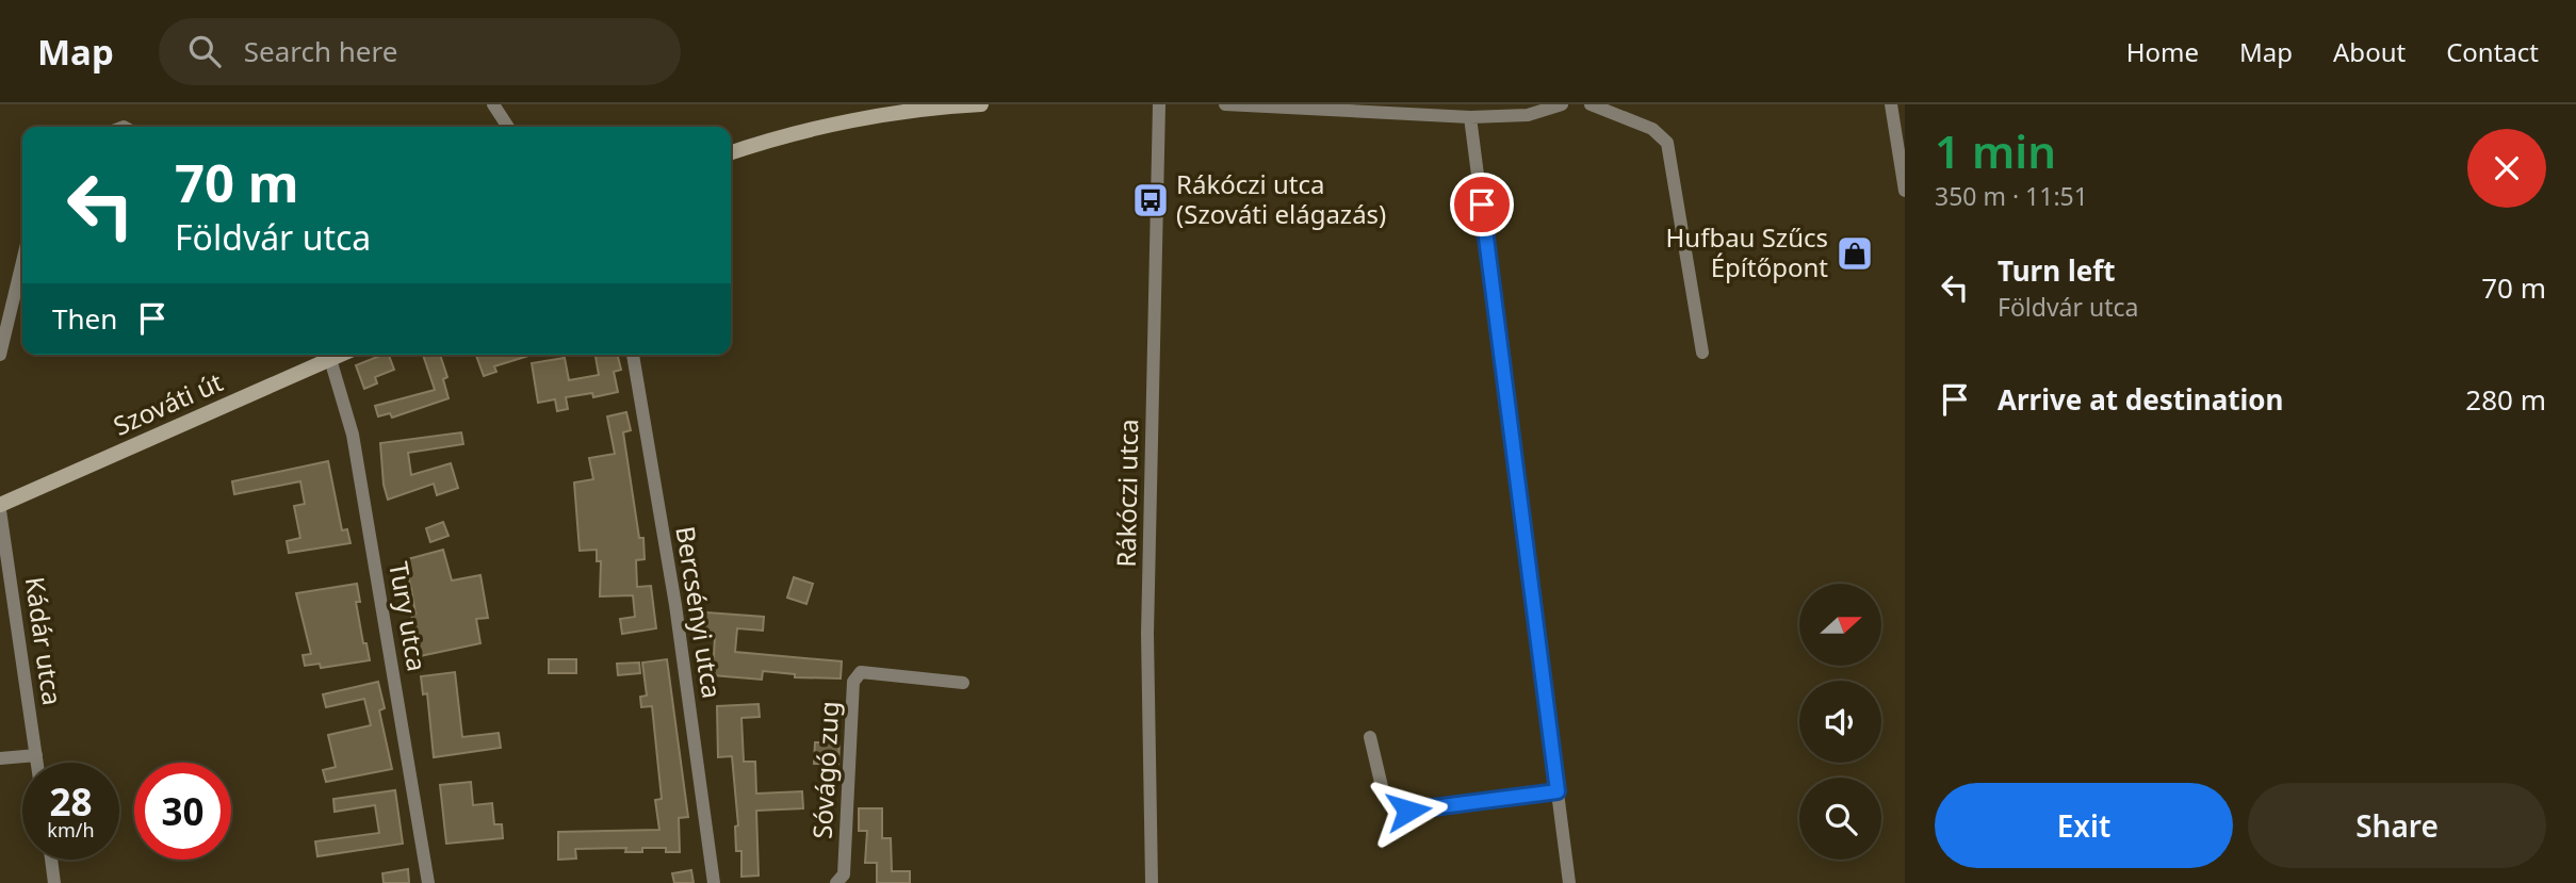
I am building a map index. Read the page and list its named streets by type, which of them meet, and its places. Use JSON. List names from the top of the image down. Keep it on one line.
{"streets":{"main road":["Szováti út"],"street":["Rákóczi utca","Bercsényi utca","Tury utca","Kádár utca","Sóvágó zug"]},"places":{"bus stop":["Rákóczi utca (Szováti elágazás)"],"shop":["Hufbau Szűcs Építőpont"]},"north":"right","page":{"header":"Map","search":"Search here","nav":["Home","Map","About","Contact"],"heading":["1 min","350 m · 11:51"],"turn":["70 m","Földvár utca"],"list":[{"name":"Turn left","note":"Földvár utca","value":"70 m"},{"name":"Arrive at destination","value":"280 m"}],"then":"Then","speed":"28 km/h","limit":"30","buttons":["Exit","Share"]}}
